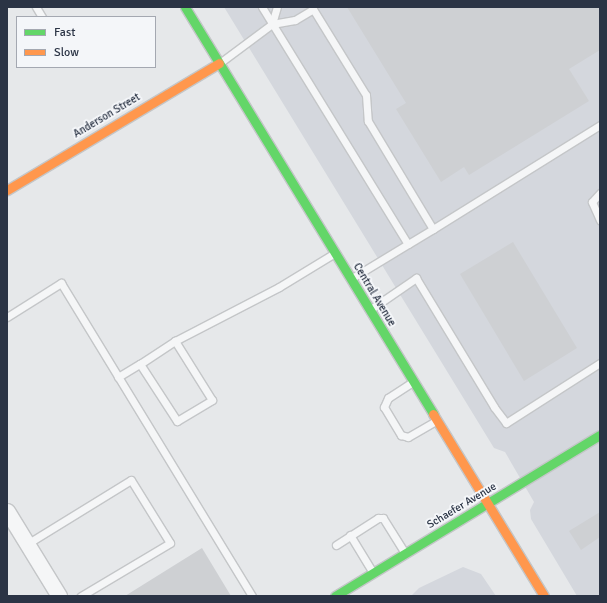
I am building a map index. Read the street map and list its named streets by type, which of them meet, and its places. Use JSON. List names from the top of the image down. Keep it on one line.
{"streets":{"main road":["Anderson Street","Central Avenue","Schaefer Avenue"]},"crossings":[["Anderson Street","Central Avenue"],["Central Avenue","Schaefer Avenue"]],"legend":["Fast","Slow"]}
